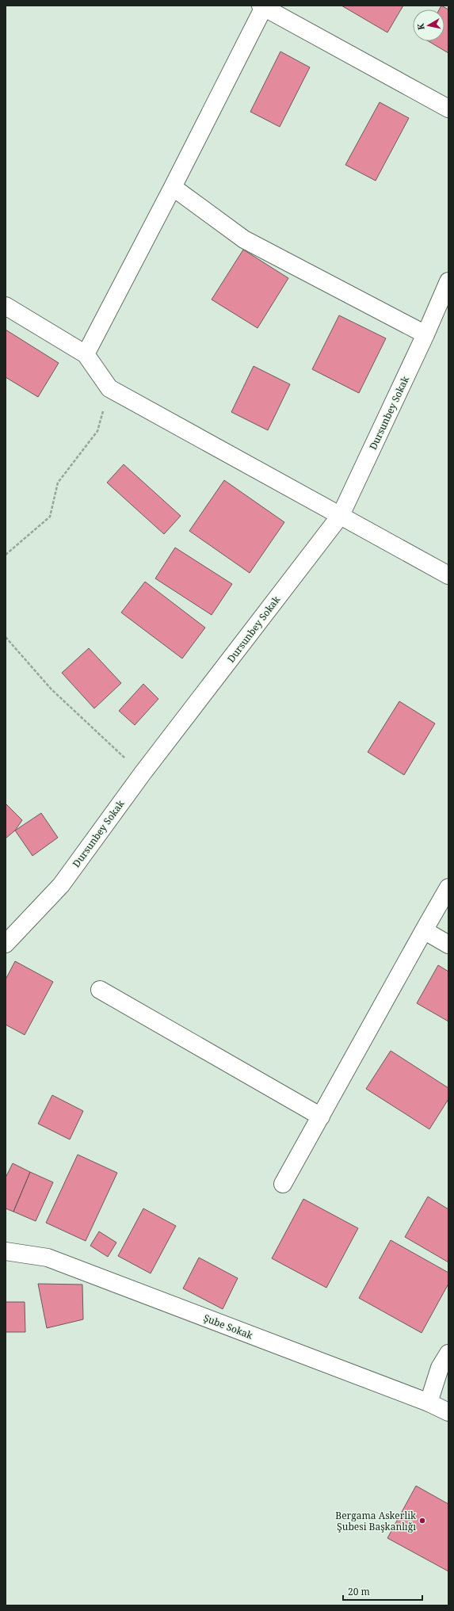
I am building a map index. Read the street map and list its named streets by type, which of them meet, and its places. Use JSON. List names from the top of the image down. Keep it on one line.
{"streets":{"street":["Dursunbey Sokak","Şube Sokak"]},"places":["Bergama Askerlik Şubesi Başkanlığı"],"scale_bar":"20 m","north":"left"}
